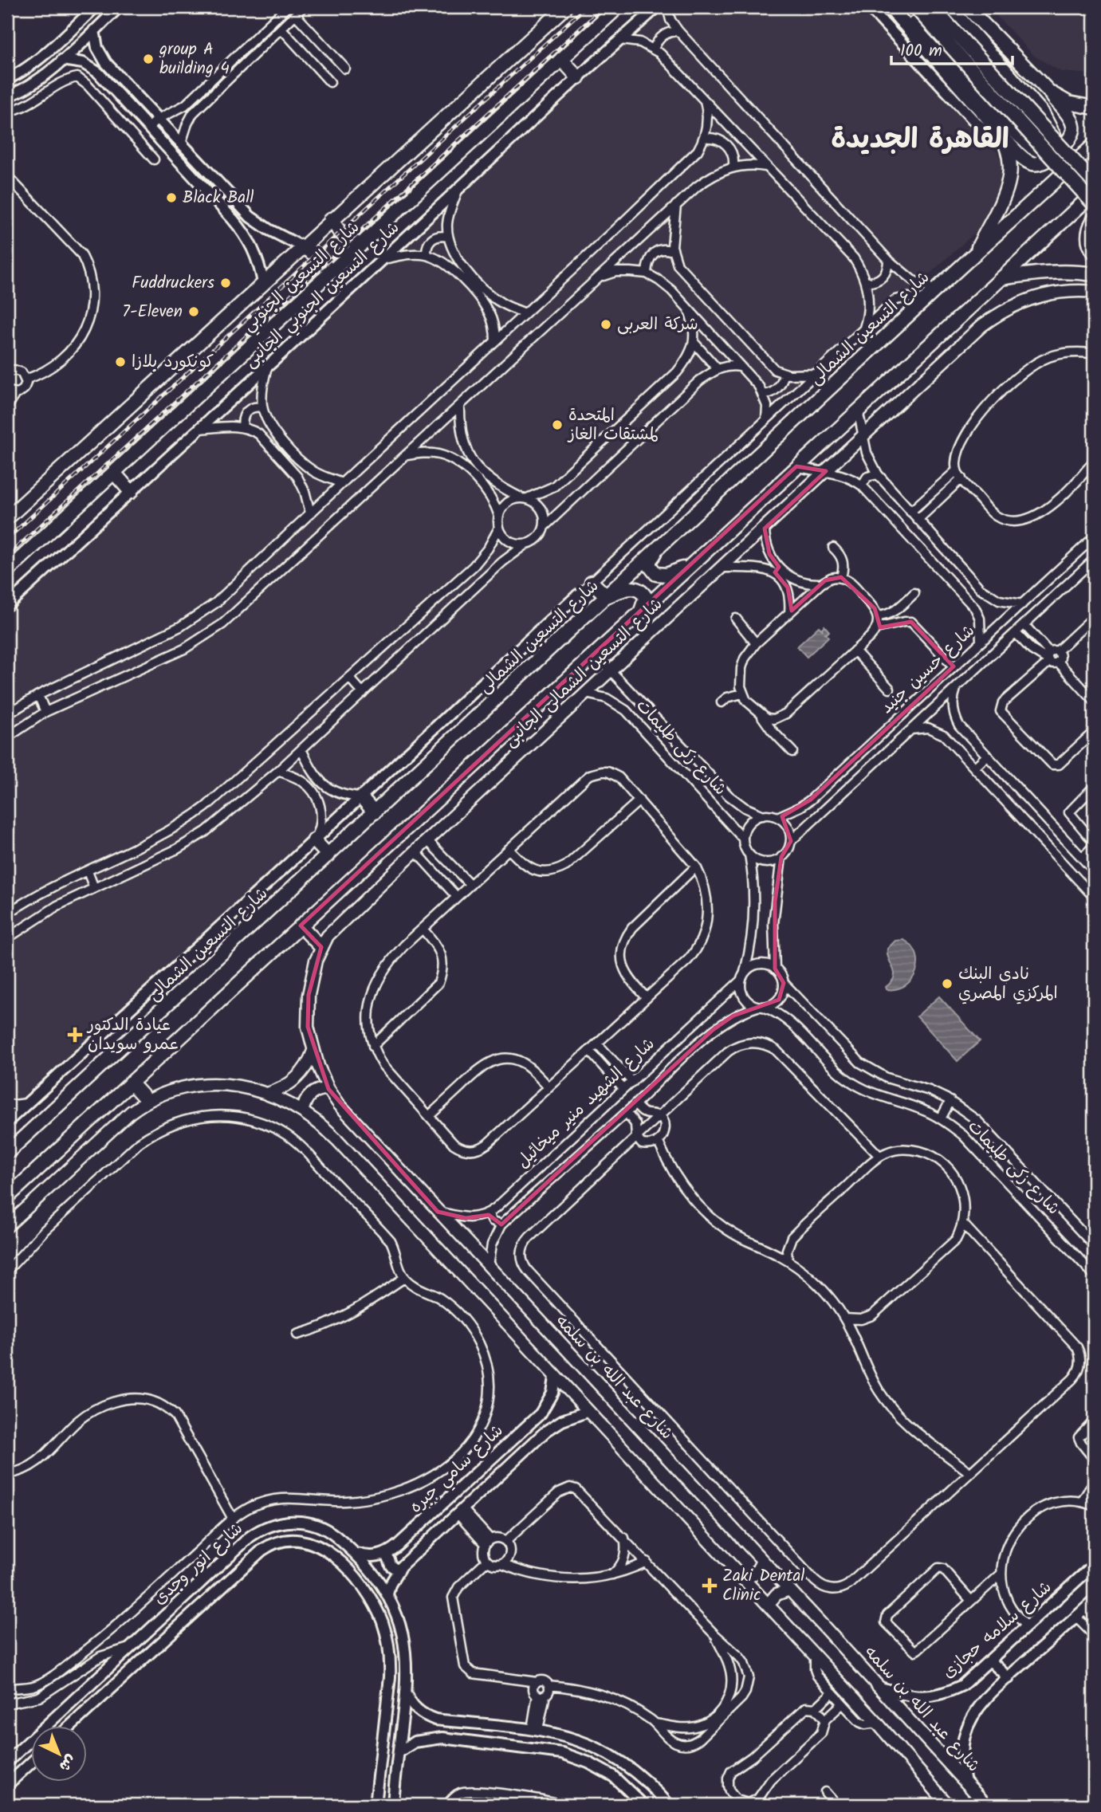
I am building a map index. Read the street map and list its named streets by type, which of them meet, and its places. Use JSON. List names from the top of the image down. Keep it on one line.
{"streets":{"main road":["شارع التسعين الجنوبي","شارع التسعين الشمالى","شارع التسعين الشمالى الجانبى","شارع عبد الله بن سلمه"],"street":["شارع التسعين الجنوبي الجانبى","شارع حسين جنيد","شارع زكى طليمات","شارع الشهيد منير ميخائيل","شارع سامي جبره","شارع انور وجدى","شارع سلامه حجازى"]},"crossings":[["شارع حسين جنيد","شارع زكى طليمات"],["شارع التسعين الشمالى الجانبى","شارع زكى طليمات"],["شارع التسعين الشمالى الجانبى","شارع عبد الله بن سلمه"],["شارع زكى طليمات","شارع الشهيد منير ميخائيل"],["شارع الشهيد منير ميخائيل","شارع عبد الله بن سلمه"],["شارع عبد الله بن سلمه","شارع سلامه حجازى"],["شارع سامي جبره","شارع انور وجدى"]],"districts":["القاهرة الجديدة"],"places":{"other":["group A building 4","Black Ball","Fuddruckers","7-Eleven","شركة العربى","كونكورد بلازا","المتحدة لمشتقات الغاز","نادي البنك المركزي المصري"],"health":["عيادة الدكتور عمرو سويدان","Zaki Dental Clinic"]},"scale_bar":"100 m","north":"bottom right"}
